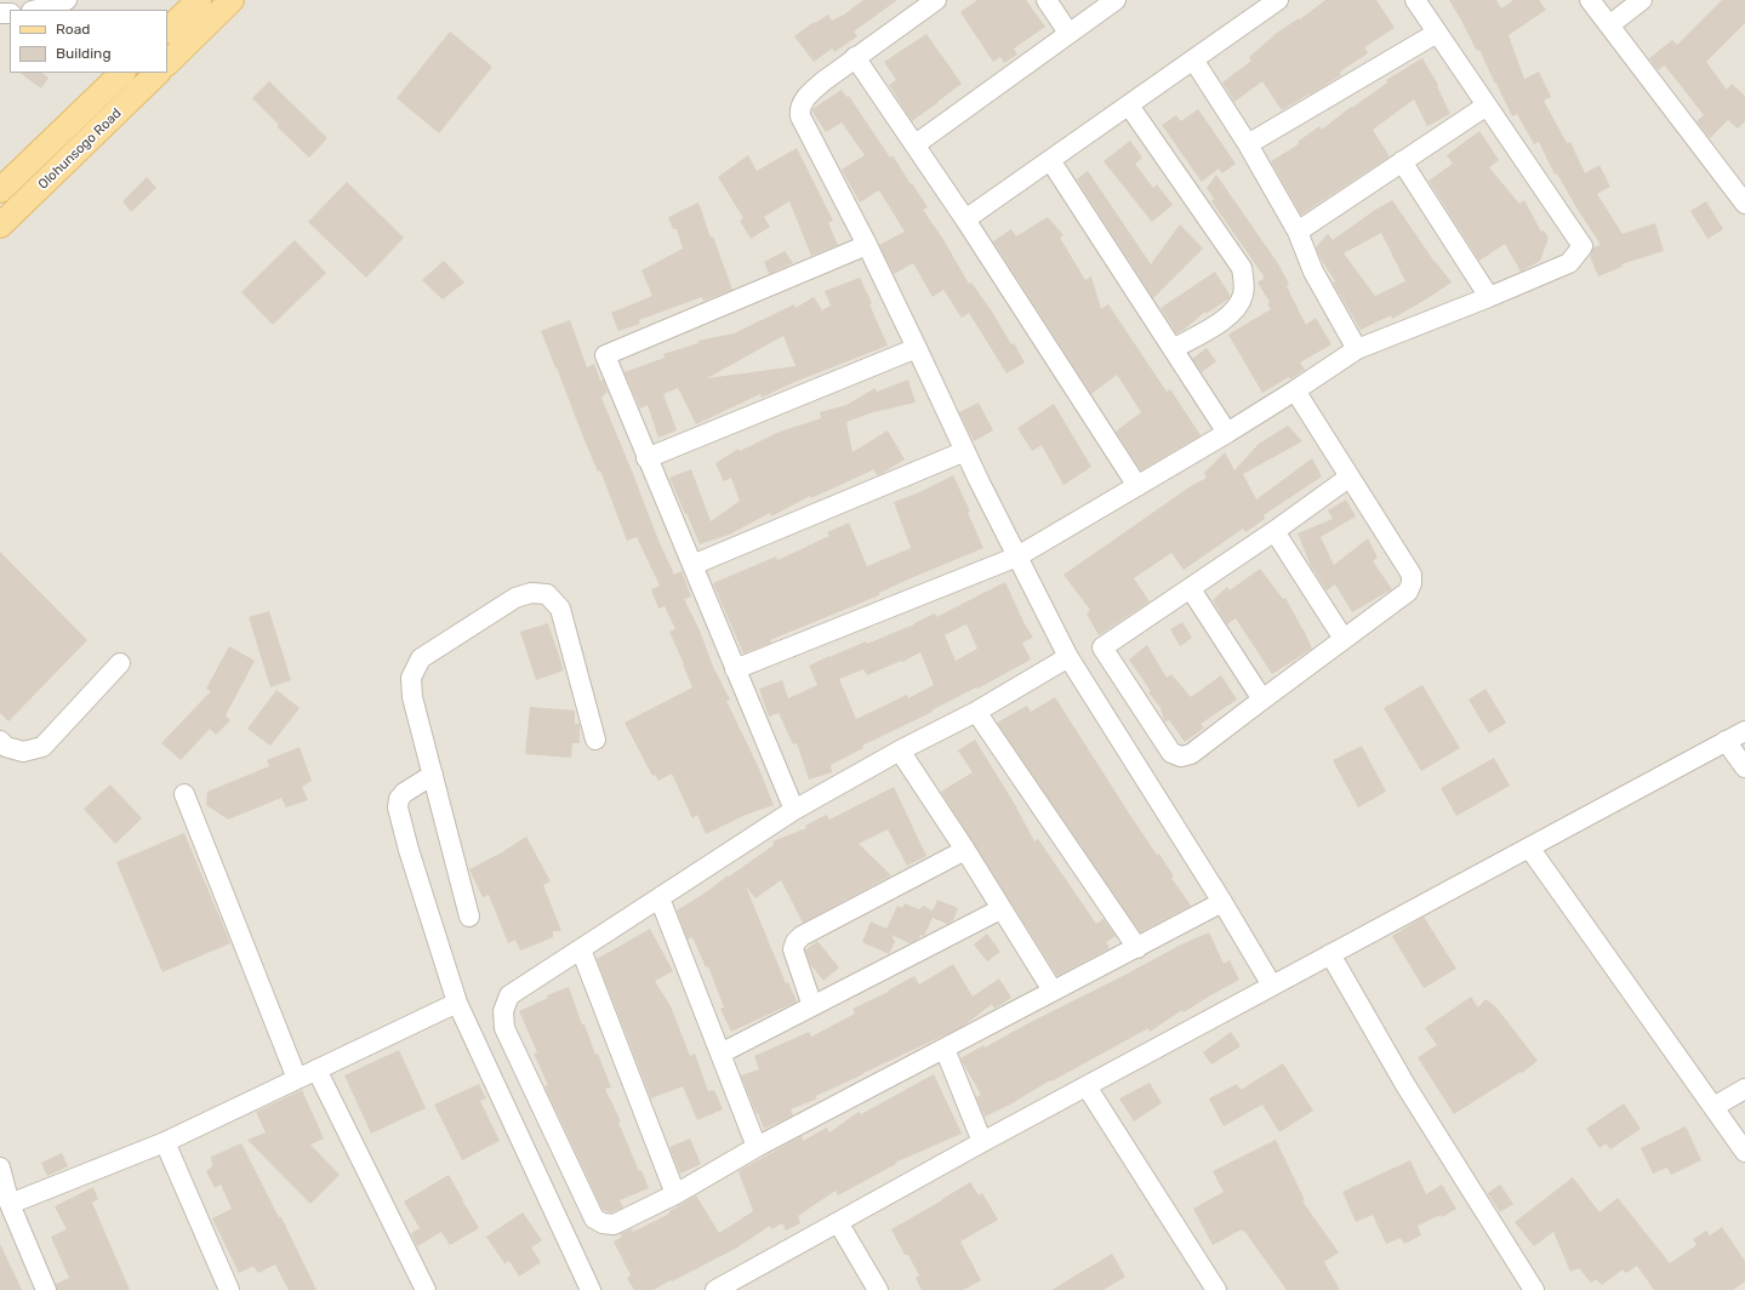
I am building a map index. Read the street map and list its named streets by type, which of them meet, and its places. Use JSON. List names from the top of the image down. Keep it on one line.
{"streets":{"main road":["Olohunsogo Road"]},"legend":["Road","Building"]}
